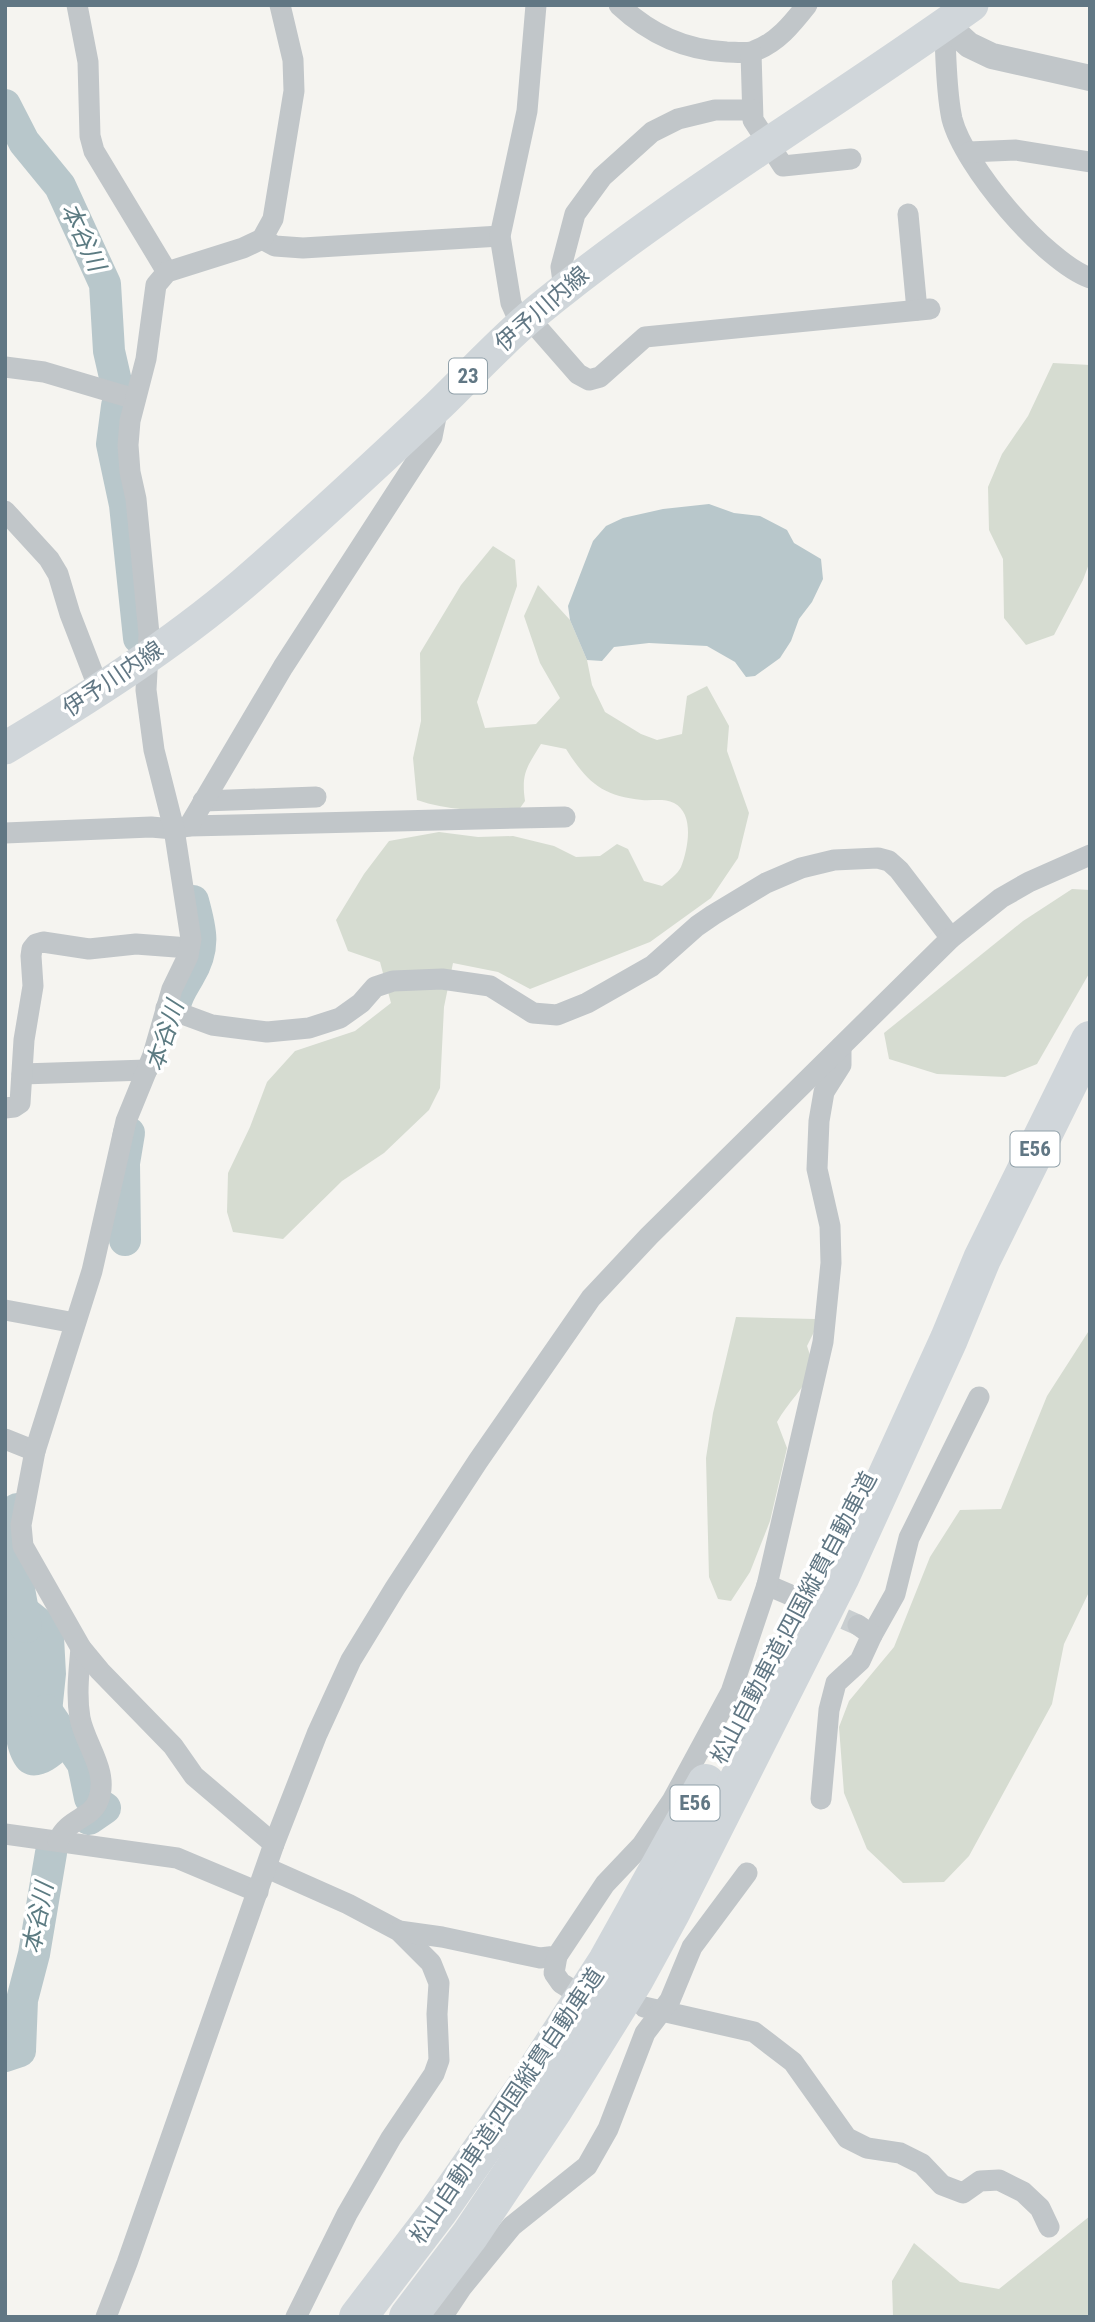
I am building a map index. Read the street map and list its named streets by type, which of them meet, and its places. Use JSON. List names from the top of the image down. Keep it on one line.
{"streets":{"highway":["E56","松山自動車道;四国縦貫自動車道"],"main road":["伊予川内線","23"]},"water":["本谷川"]}
